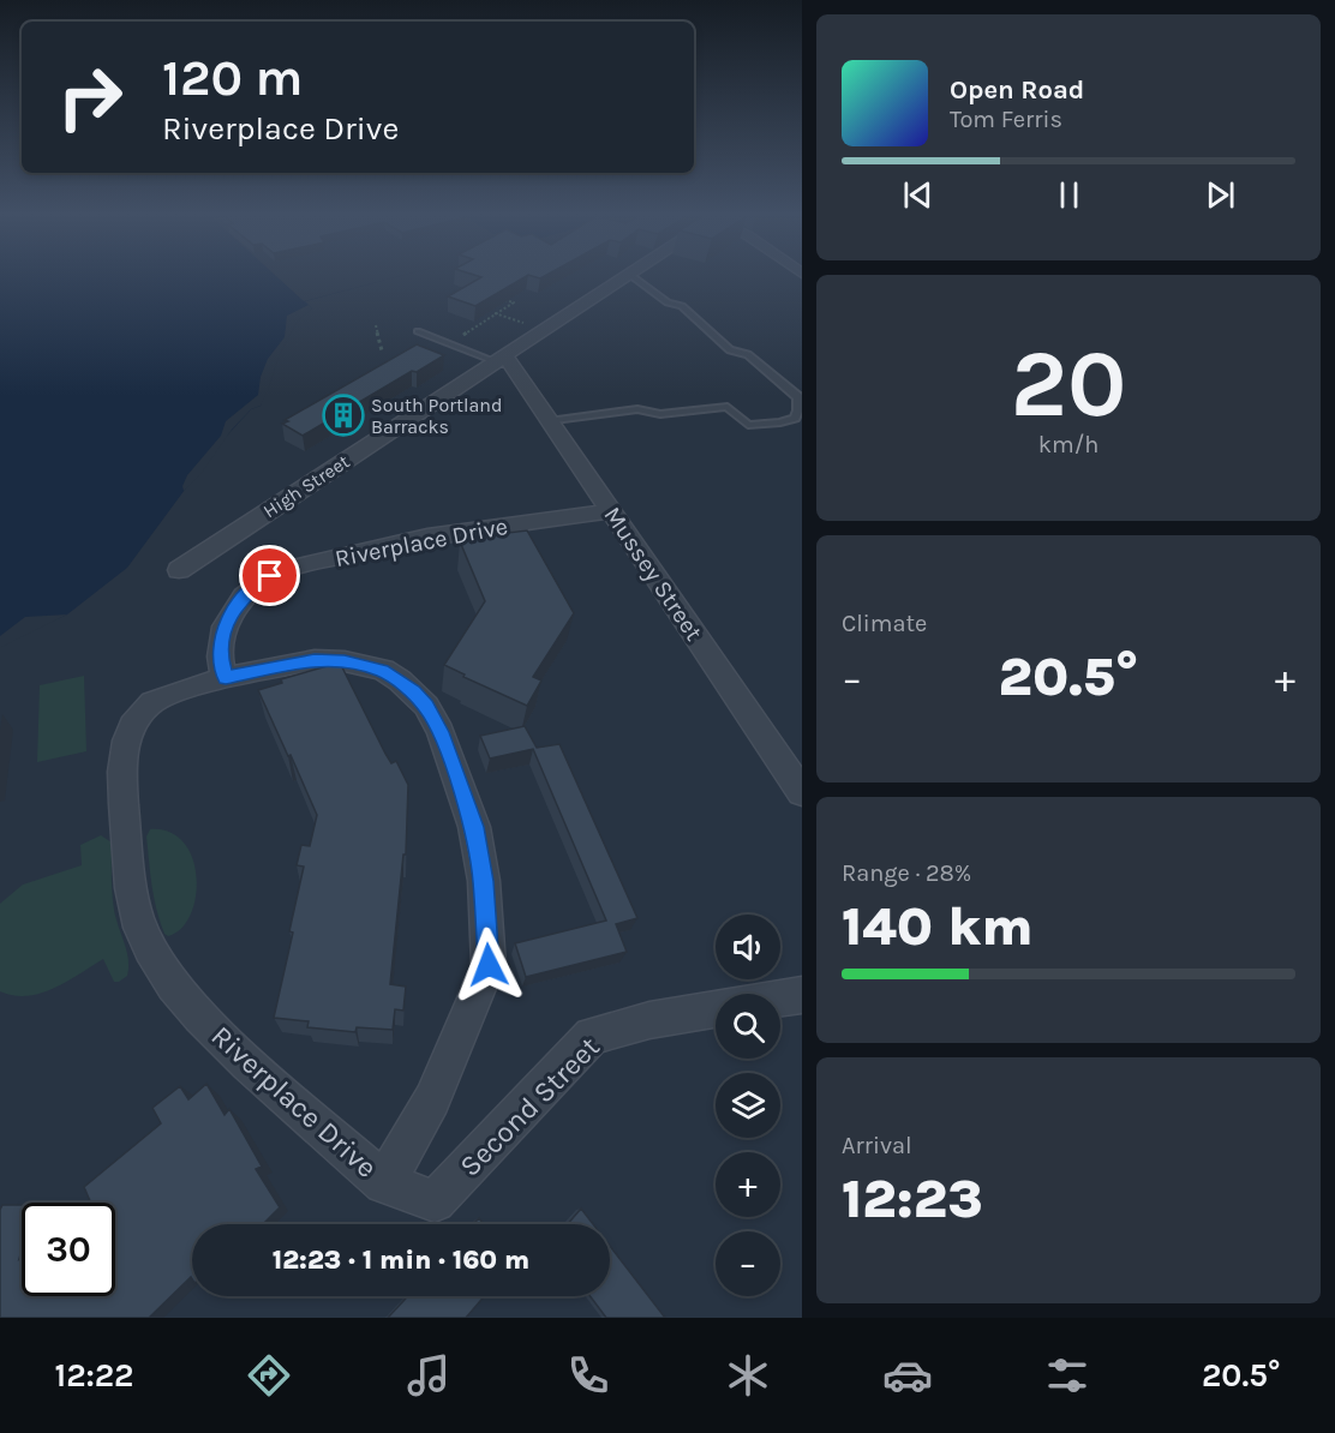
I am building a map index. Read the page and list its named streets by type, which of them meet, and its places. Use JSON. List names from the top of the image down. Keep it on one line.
{"streets":{"street":["High Street","Riverplace Drive","Mussey Street","Second Street"]},"crossings":[["High Street","Mussey Street"],["Riverplace Drive","Mussey Street"],["Riverplace Drive","Second Street"]],"places":{"building":["South Portland Barracks"]},"page":{"turn":["120 m","Riverplace Drive"],"song":["Open Road","Tom Ferris"],"tile":[["20","km/h"],"Climate",["Range · 28%","140 km"],["Arrival","12:23"]],"heat":["−","20.5°","+"],"map_buttons":["+","−"],"limit":"30","trip":"12:23 · 1 min · 160 m","tabs":["12:22","20.5°"]}}
